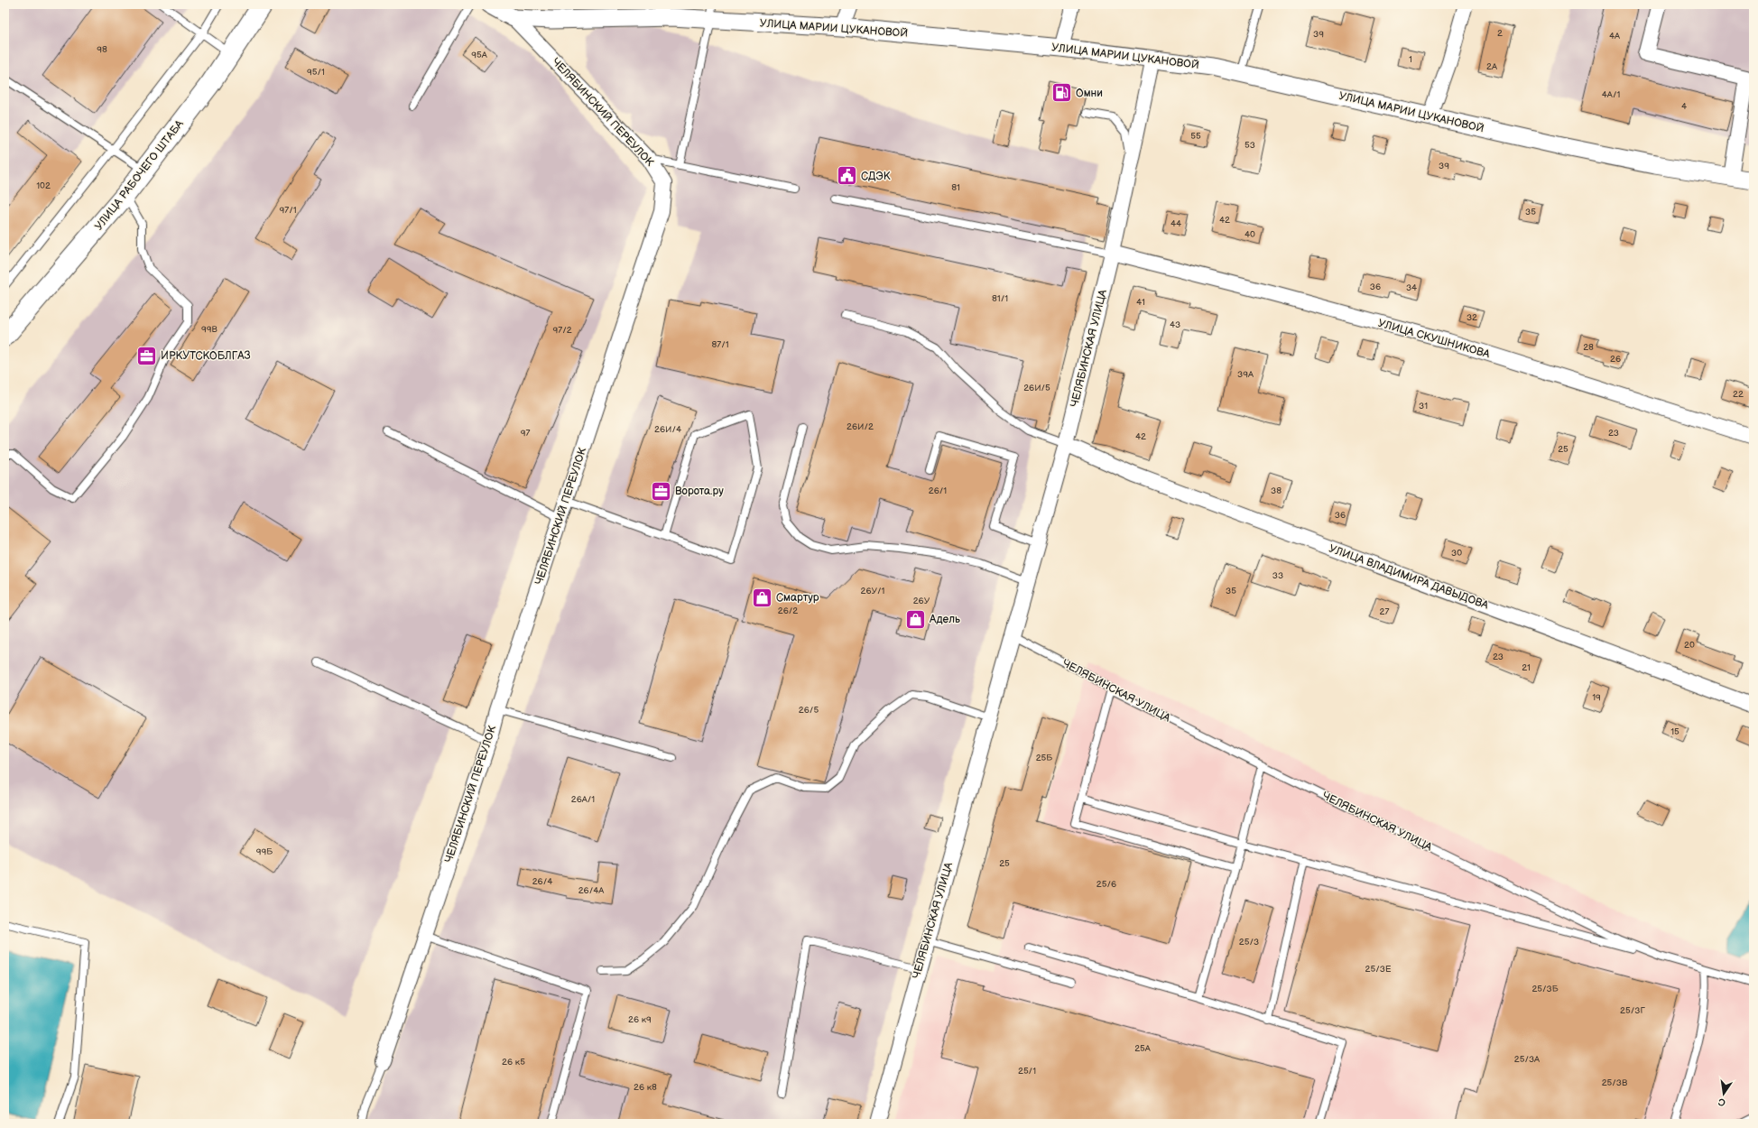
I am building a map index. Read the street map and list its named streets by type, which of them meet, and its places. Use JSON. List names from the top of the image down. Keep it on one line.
{"streets":{"main road":["УЛИЦА РАБОЧЕГО ШТАБА"],"street":["УЛИЦА МАРИИ ЦУКАНОВОЙ","ЧЕЛЯБИНСКИЙ ПЕРЕУЛОК","УЛИЦА СКУШНИКОВА","ЧЕЛЯБИНСКАЯ УЛИЦА","УЛИЦА ВЛАДИМИРА ДАВЫДОВА"]},"crossings":[["УЛИЦА МАРИИ ЦУКАНОВОЙ","ЧЕЛЯБИНСКИЙ ПЕРЕУЛОК"],["УЛИЦА МАРИИ ЦУКАНОВОЙ","ЧЕЛЯБИНСКАЯ УЛИЦА"],["УЛИЦА СКУШНИКОВА","ЧЕЛЯБИНСКАЯ УЛИЦА"],["ЧЕЛЯБИНСКАЯ УЛИЦА","УЛИЦА ВЛАДИМИРА ДАВЫДОВА"]],"places":{"fuel station":["Омни"],"public building":["СДЭК"],"office":["ИРКУТСКОБЛГАЗ","Ворота.ру"],"shop":["Смартур","Адель"]},"house_numbers":["2","39","4А","98","95А","1","2А","95/1","4А/1","4","55","53","39","102","81","97/1","35","42","44","40","36","34","81/1","41","32","43","99В","97/2","87/1","28","26","39А","26И/5","22","31","26И/2","26И/4","97","23","42","25","26/1","38","36","30","33","26У/1","35","26У","26/2","27","20","23","21","19","26/5","15","25Б","26А/1","99Б","25","26/4","25/6","26/4А","25/3","25/3Е","25/3Б","25/3Г","26 к9","25А","25/3А","26 к5","25/1","25/3В","26 к8"],"north":"bottom"}
